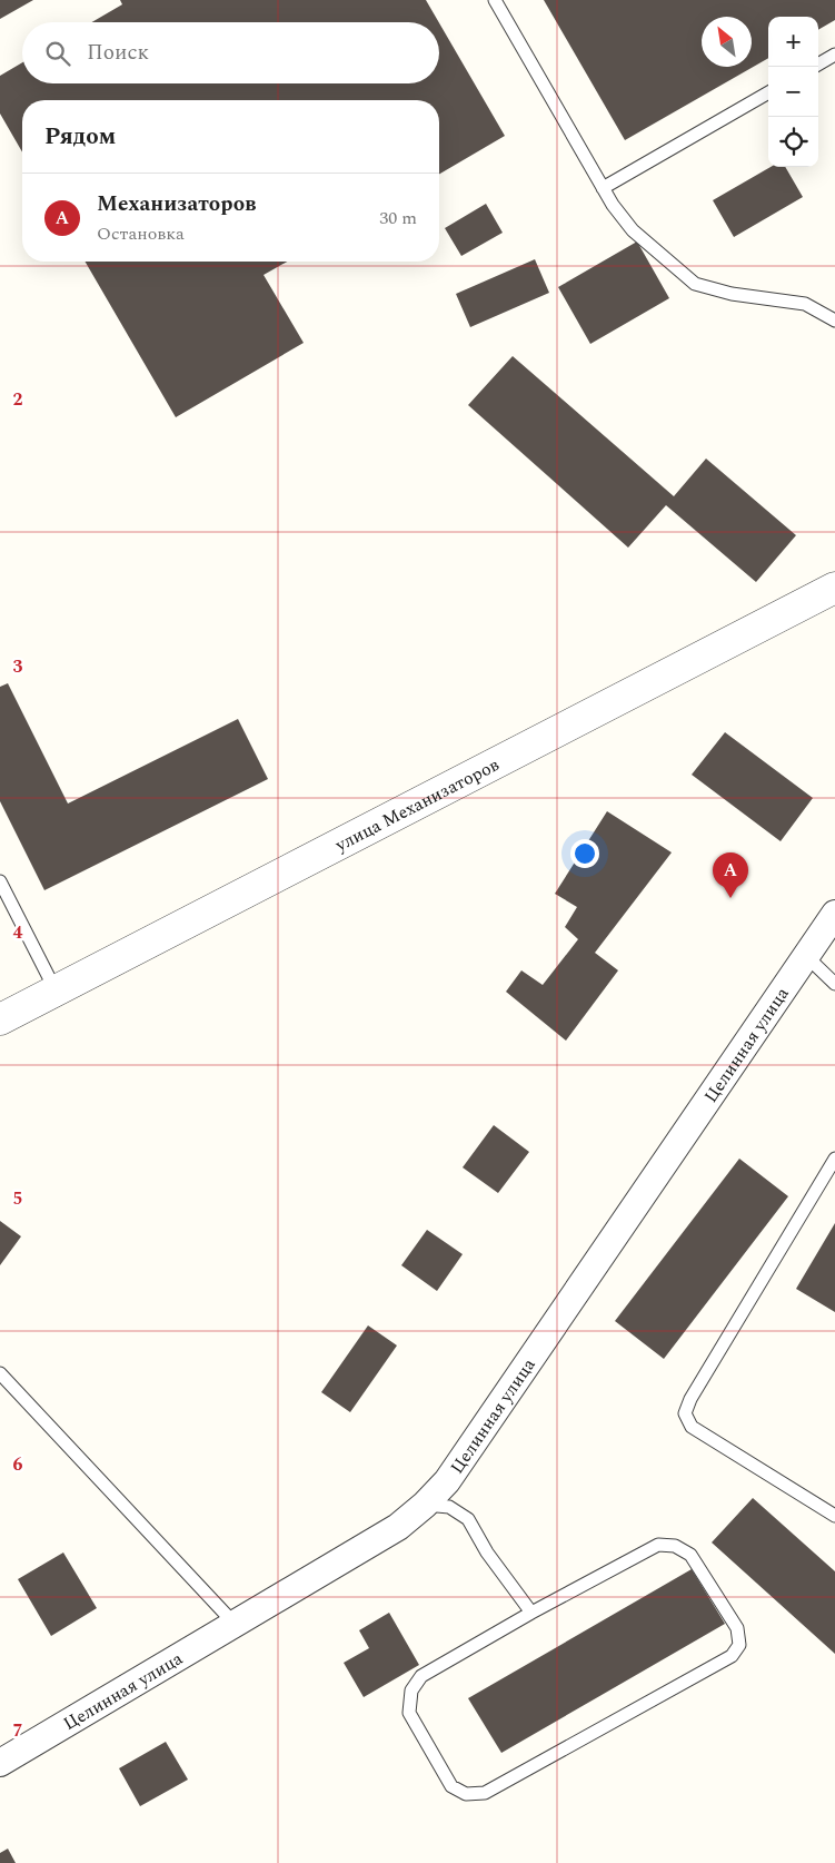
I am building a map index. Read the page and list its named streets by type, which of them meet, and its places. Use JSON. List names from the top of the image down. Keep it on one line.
{"streets":{"street":["улица Механизаторов","Целинная улица"]},"north":"top left","page":{"map_buttons":["+","−"],"search":"Поиск","heading":"Рядом","list":[{"mark":"A","name":"Механизаторов","note":"Остановка","value":"30 m"}],"pins":"A"},"grid":{"rows":["2","3","4","5","6","7"]}}
